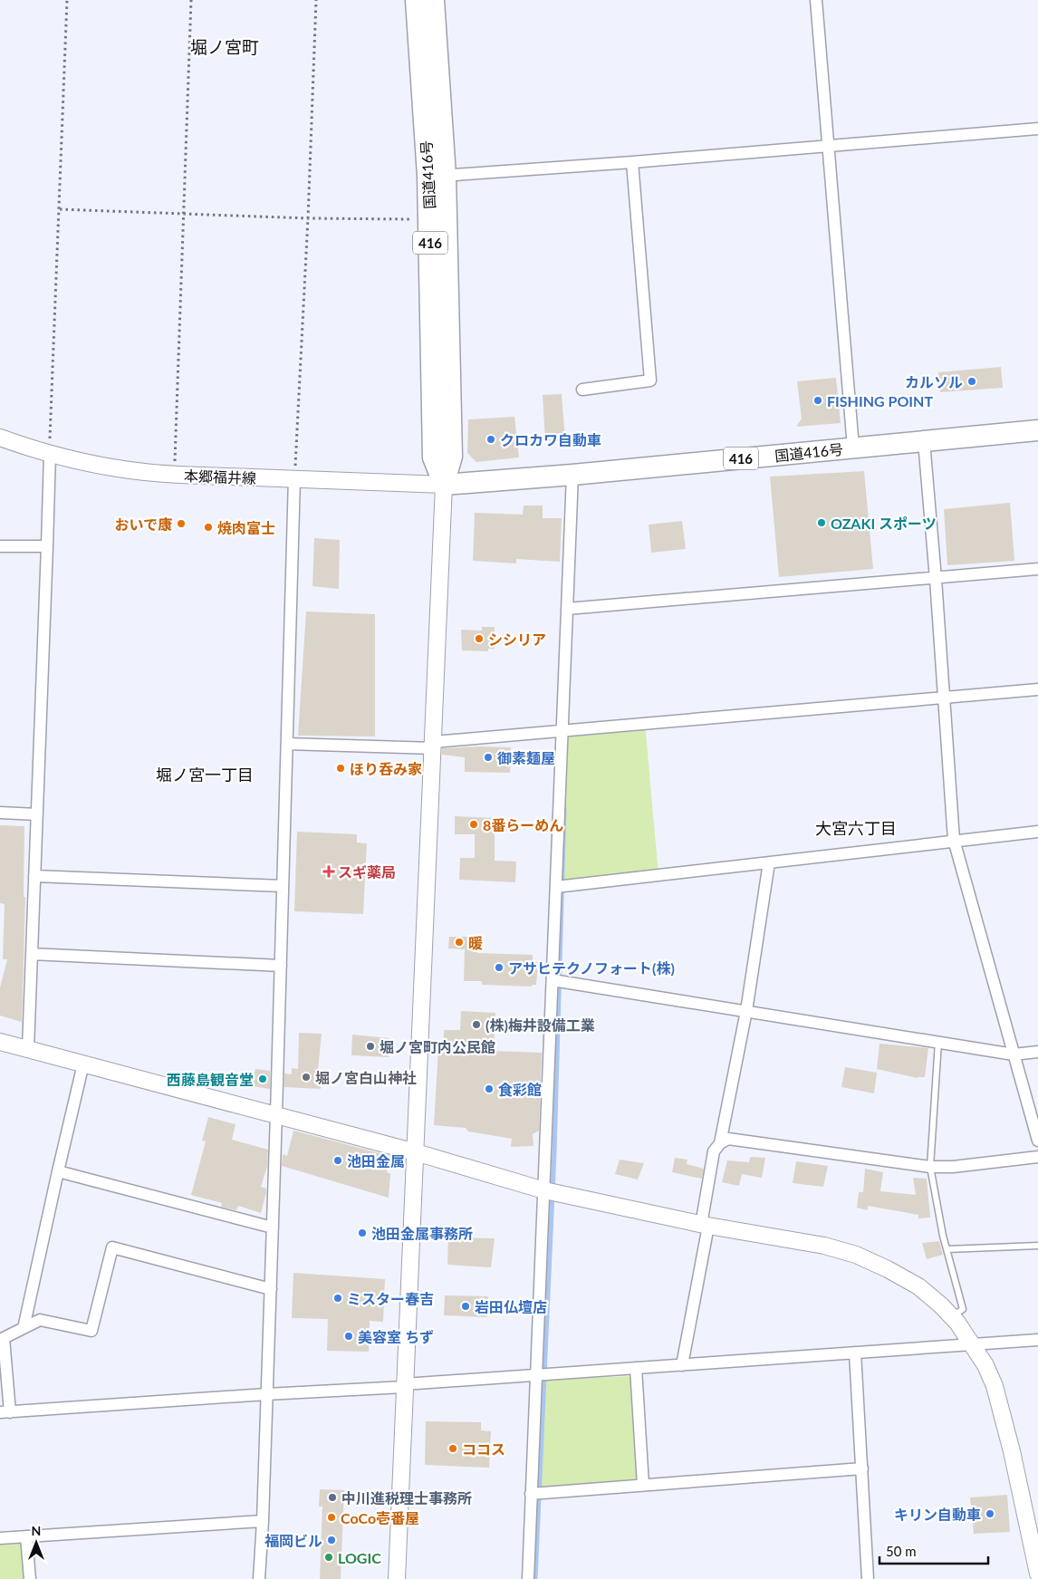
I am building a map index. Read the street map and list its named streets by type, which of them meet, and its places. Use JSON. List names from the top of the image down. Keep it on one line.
{"streets":{"highway":["国道416号","416"],"street":["本郷福井線"]},"crossings":[["国道416号","本郷福井線"]],"districts":["堀ノ宮町","堀ノ宮一丁目","大宮六丁目"],"places":{"other":["カルソル","FISHING POINT","クロカワ自動車","OZAKI スポーツ","おいで康","焼肉富士","シシリア","御素麺屋","ほり呑み家","8番らーめん","暖","アサヒテクノフォート(株)","(株)梅井設備工業","堀ノ宮町内公民館","堀ノ宮白山神社","西藤島観音堂","食彩館","池田金属","池田金属事務所","ミスター春吉","岩田仏壇店","美容室 ちず","ココス","中川進税理士事務所","キリン自動車","CoCo壱番屋","福岡ビル","LOGIC"],"health":["スギ薬局"]},"scale_bar":"50 m","north":"top"}
